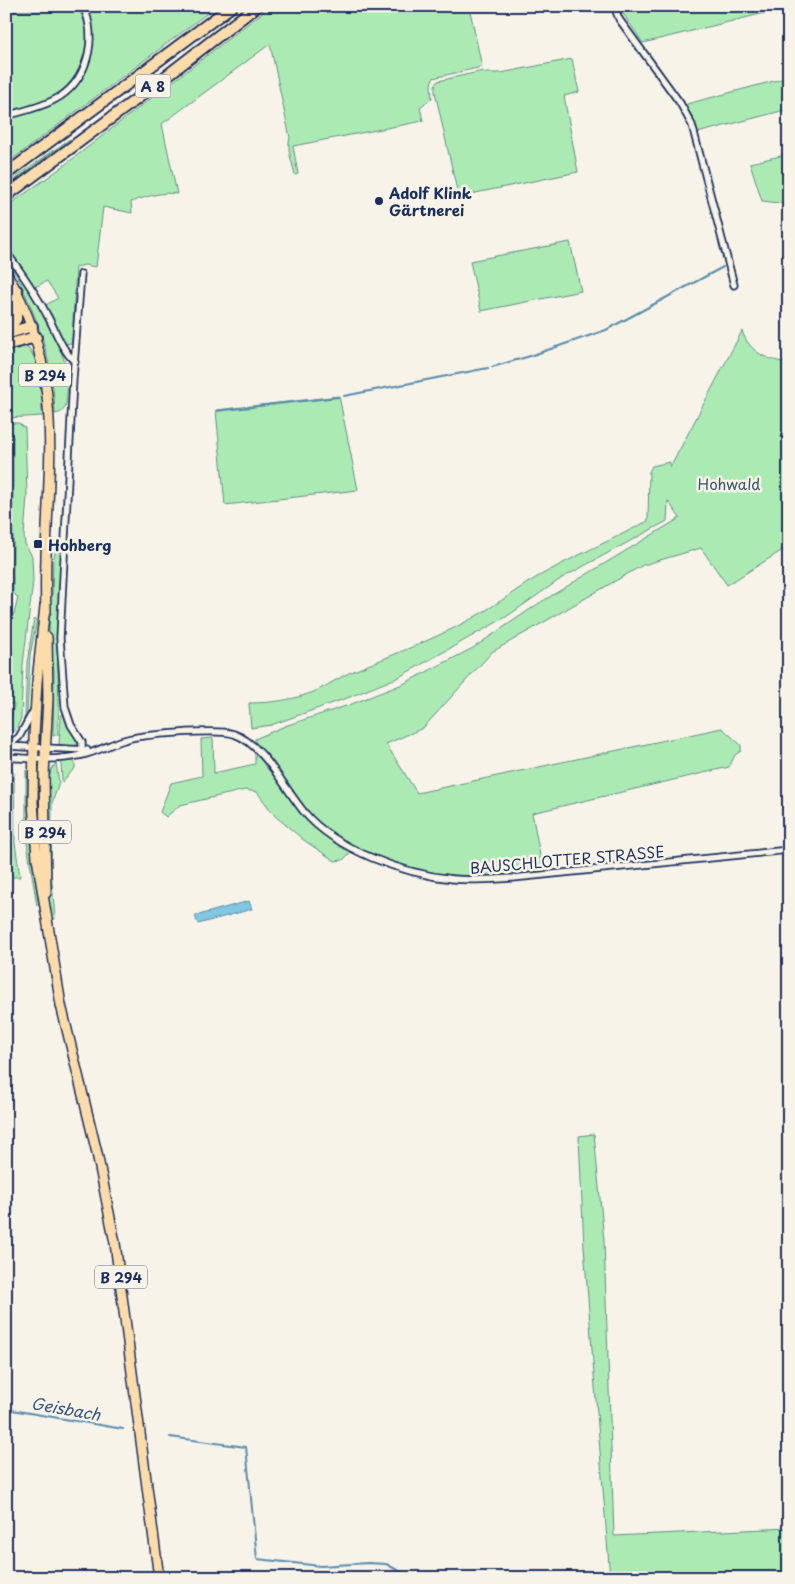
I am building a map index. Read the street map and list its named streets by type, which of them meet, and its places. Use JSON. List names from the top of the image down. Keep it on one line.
{"streets":{"highway":["A 8"],"main road":["B 294"],"street":["BAUSCHLOTTER STRASSE"]},"crossings":[["B 294","BAUSCHLOTTER STRASSE"]],"water":["Geisbach"],"parks":["Hohwald"],"places":{"other":["Adolf Klink Gärtnerei"],"transit":["Hohberg"]}}
